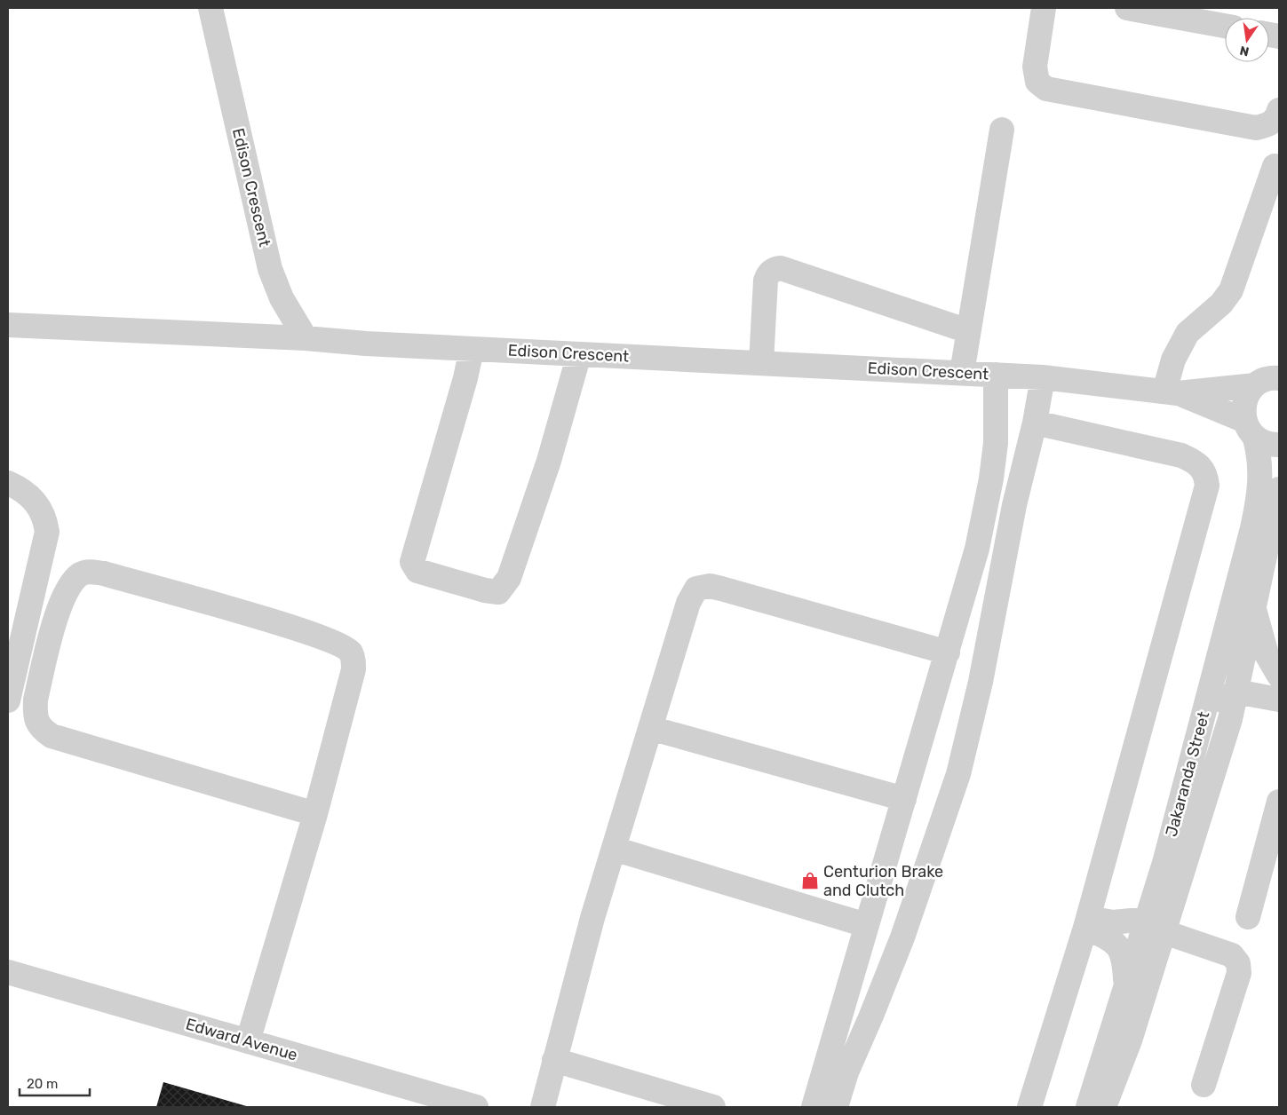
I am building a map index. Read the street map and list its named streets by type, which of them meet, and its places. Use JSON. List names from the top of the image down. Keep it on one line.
{"streets":{"street":["Edison Crescent","Jakaranda Street","Edward Avenue"]},"crossings":[["Edison Crescent","Jakaranda Street"]],"places":{"shop":["Centurion Brake and Clutch"]},"scale_bar":"20 m","north":"bottom"}
